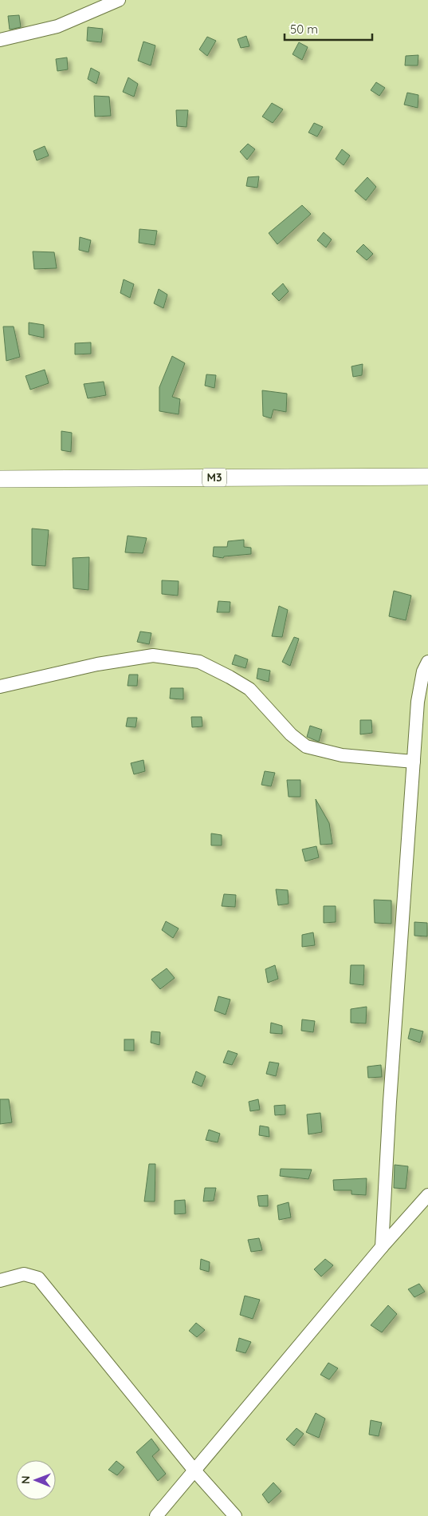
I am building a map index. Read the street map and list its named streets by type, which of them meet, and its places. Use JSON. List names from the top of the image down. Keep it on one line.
{"streets":{"main road":["M3"]},"scale_bar":"50 m","north":"left"}
